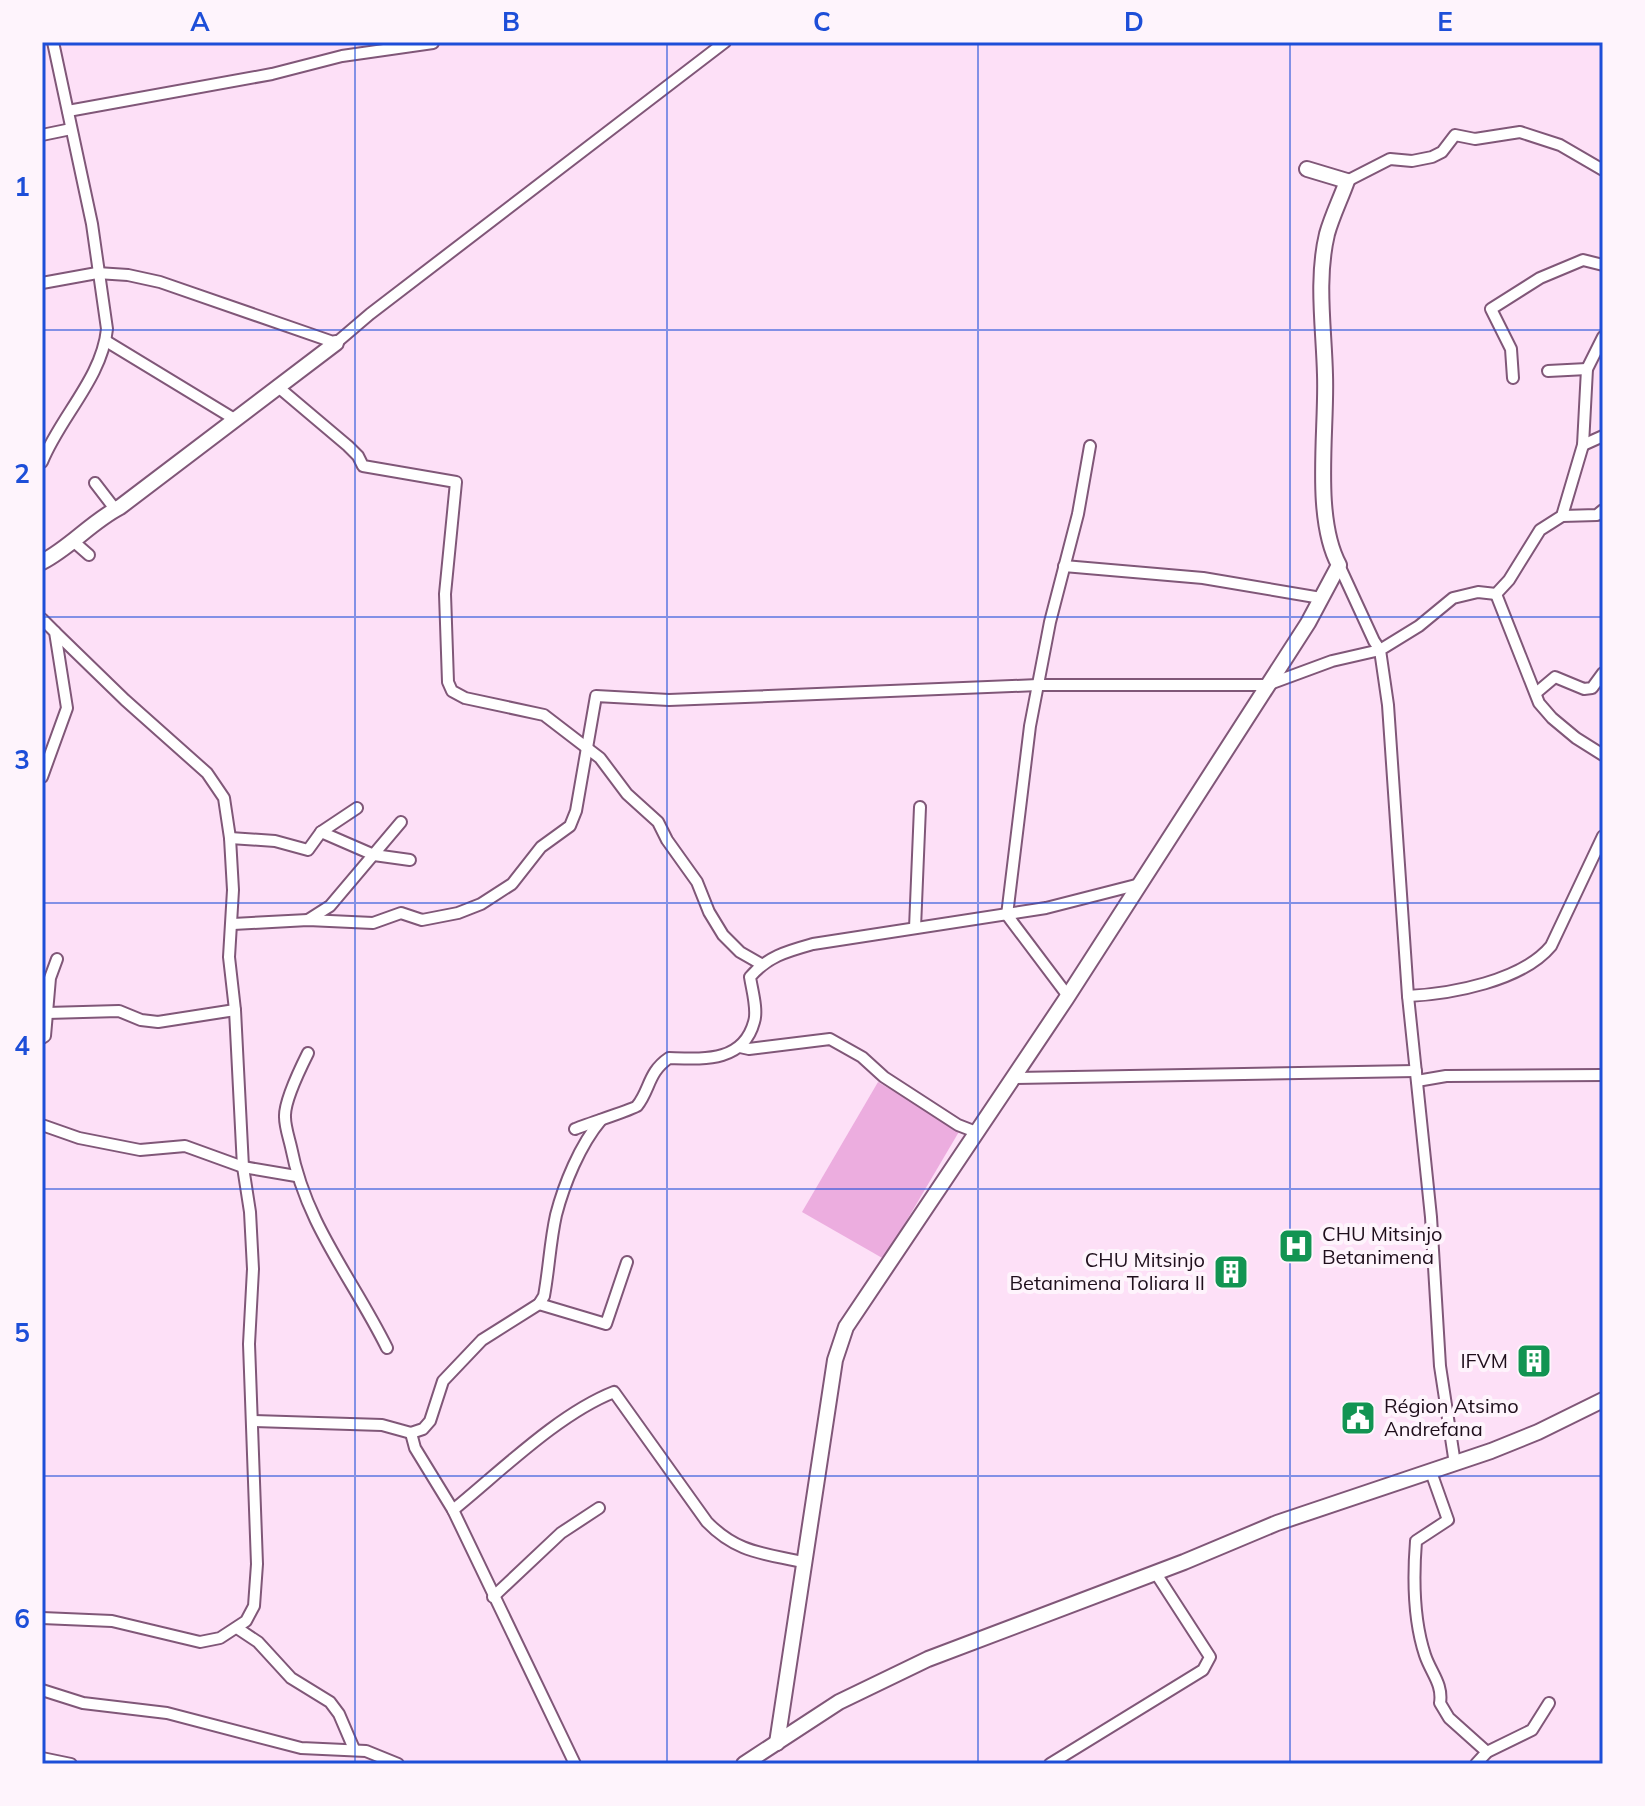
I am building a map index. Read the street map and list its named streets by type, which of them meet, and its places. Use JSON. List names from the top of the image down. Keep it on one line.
{"places":{"hospital":["CHU Mitsinjo Betanimena"],"building":["CHU Mitsinjo Betanimena Toliara II","IFVM"],"public building":["Région Atsimo Andrefana"]},"grid":{"columns":["A","B","C","D","E"],"rows":["1","2","3","4","5","6"]}}
